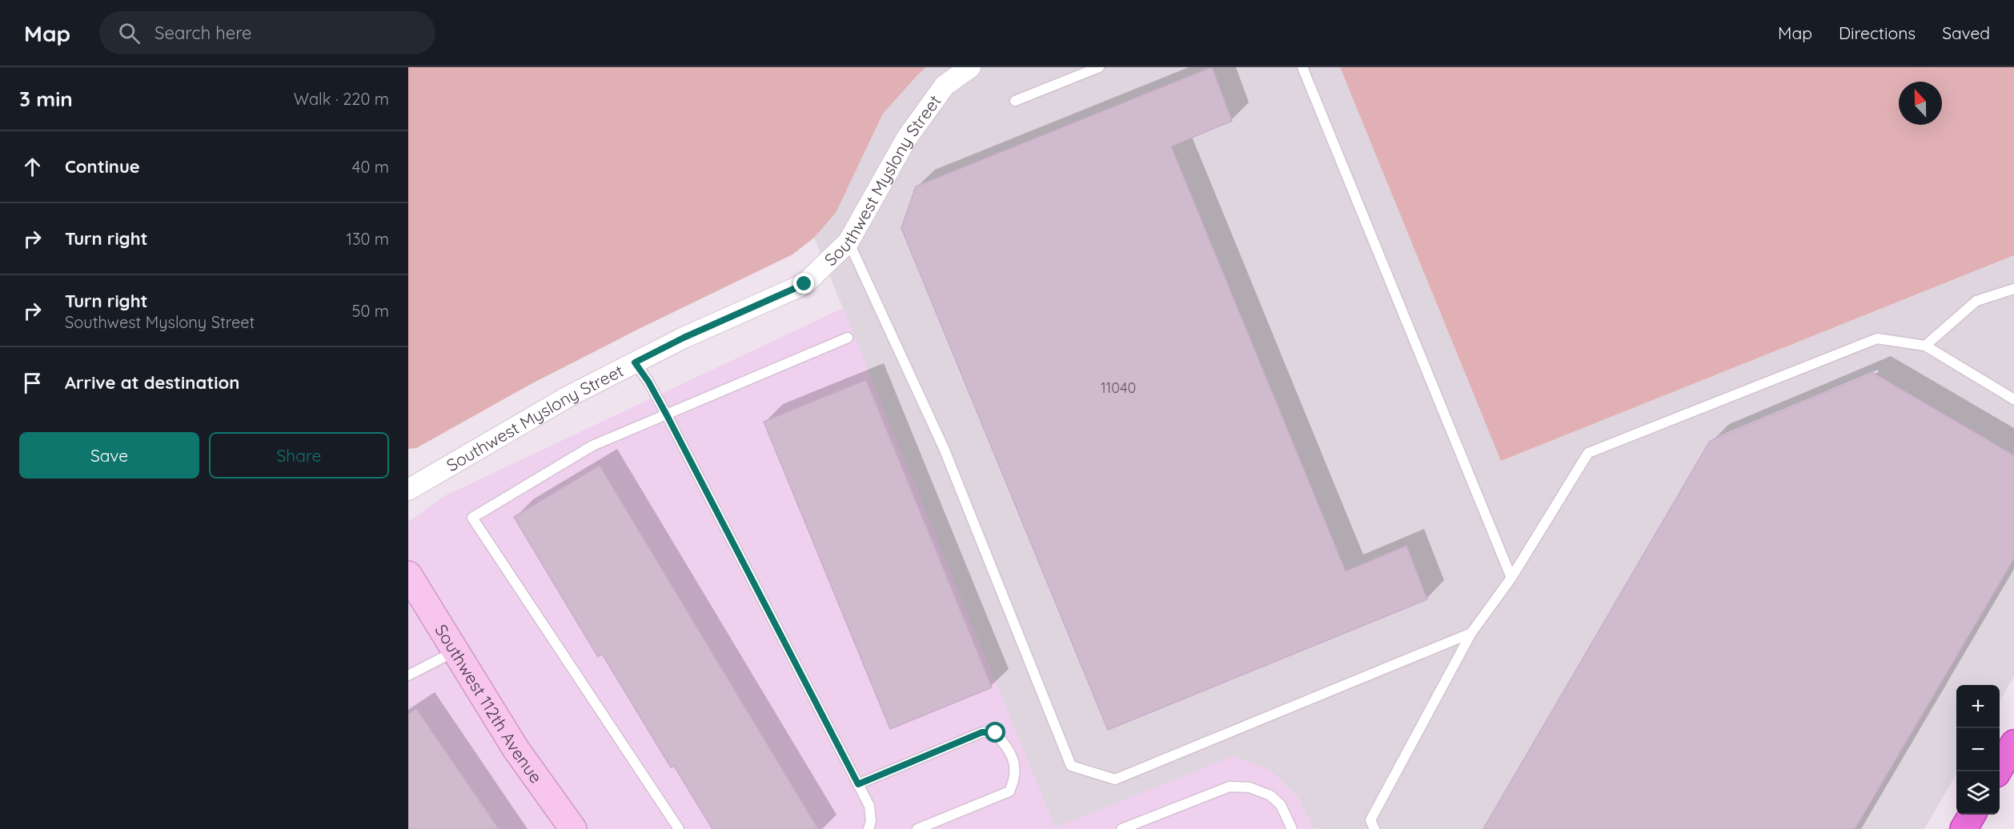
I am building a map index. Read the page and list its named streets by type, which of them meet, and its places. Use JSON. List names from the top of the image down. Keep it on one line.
{"streets":{"street":["Southwest Myslony Street","Southwest 112th Avenue"]},"house_numbers":["11040"],"north":"top","page":{"header":"Map","search":"Search here","nav":["Map","Directions","Saved"],"heading":["3 min","Walk · 220 m"],"list":[["Continue","40 m"],["Turn right","130 m"],["Turn right","Southwest Myslony Street","50 m"],"Arrive at destination"],"buttons":["Save","Share"],"map_buttons":["+","−"]}}
